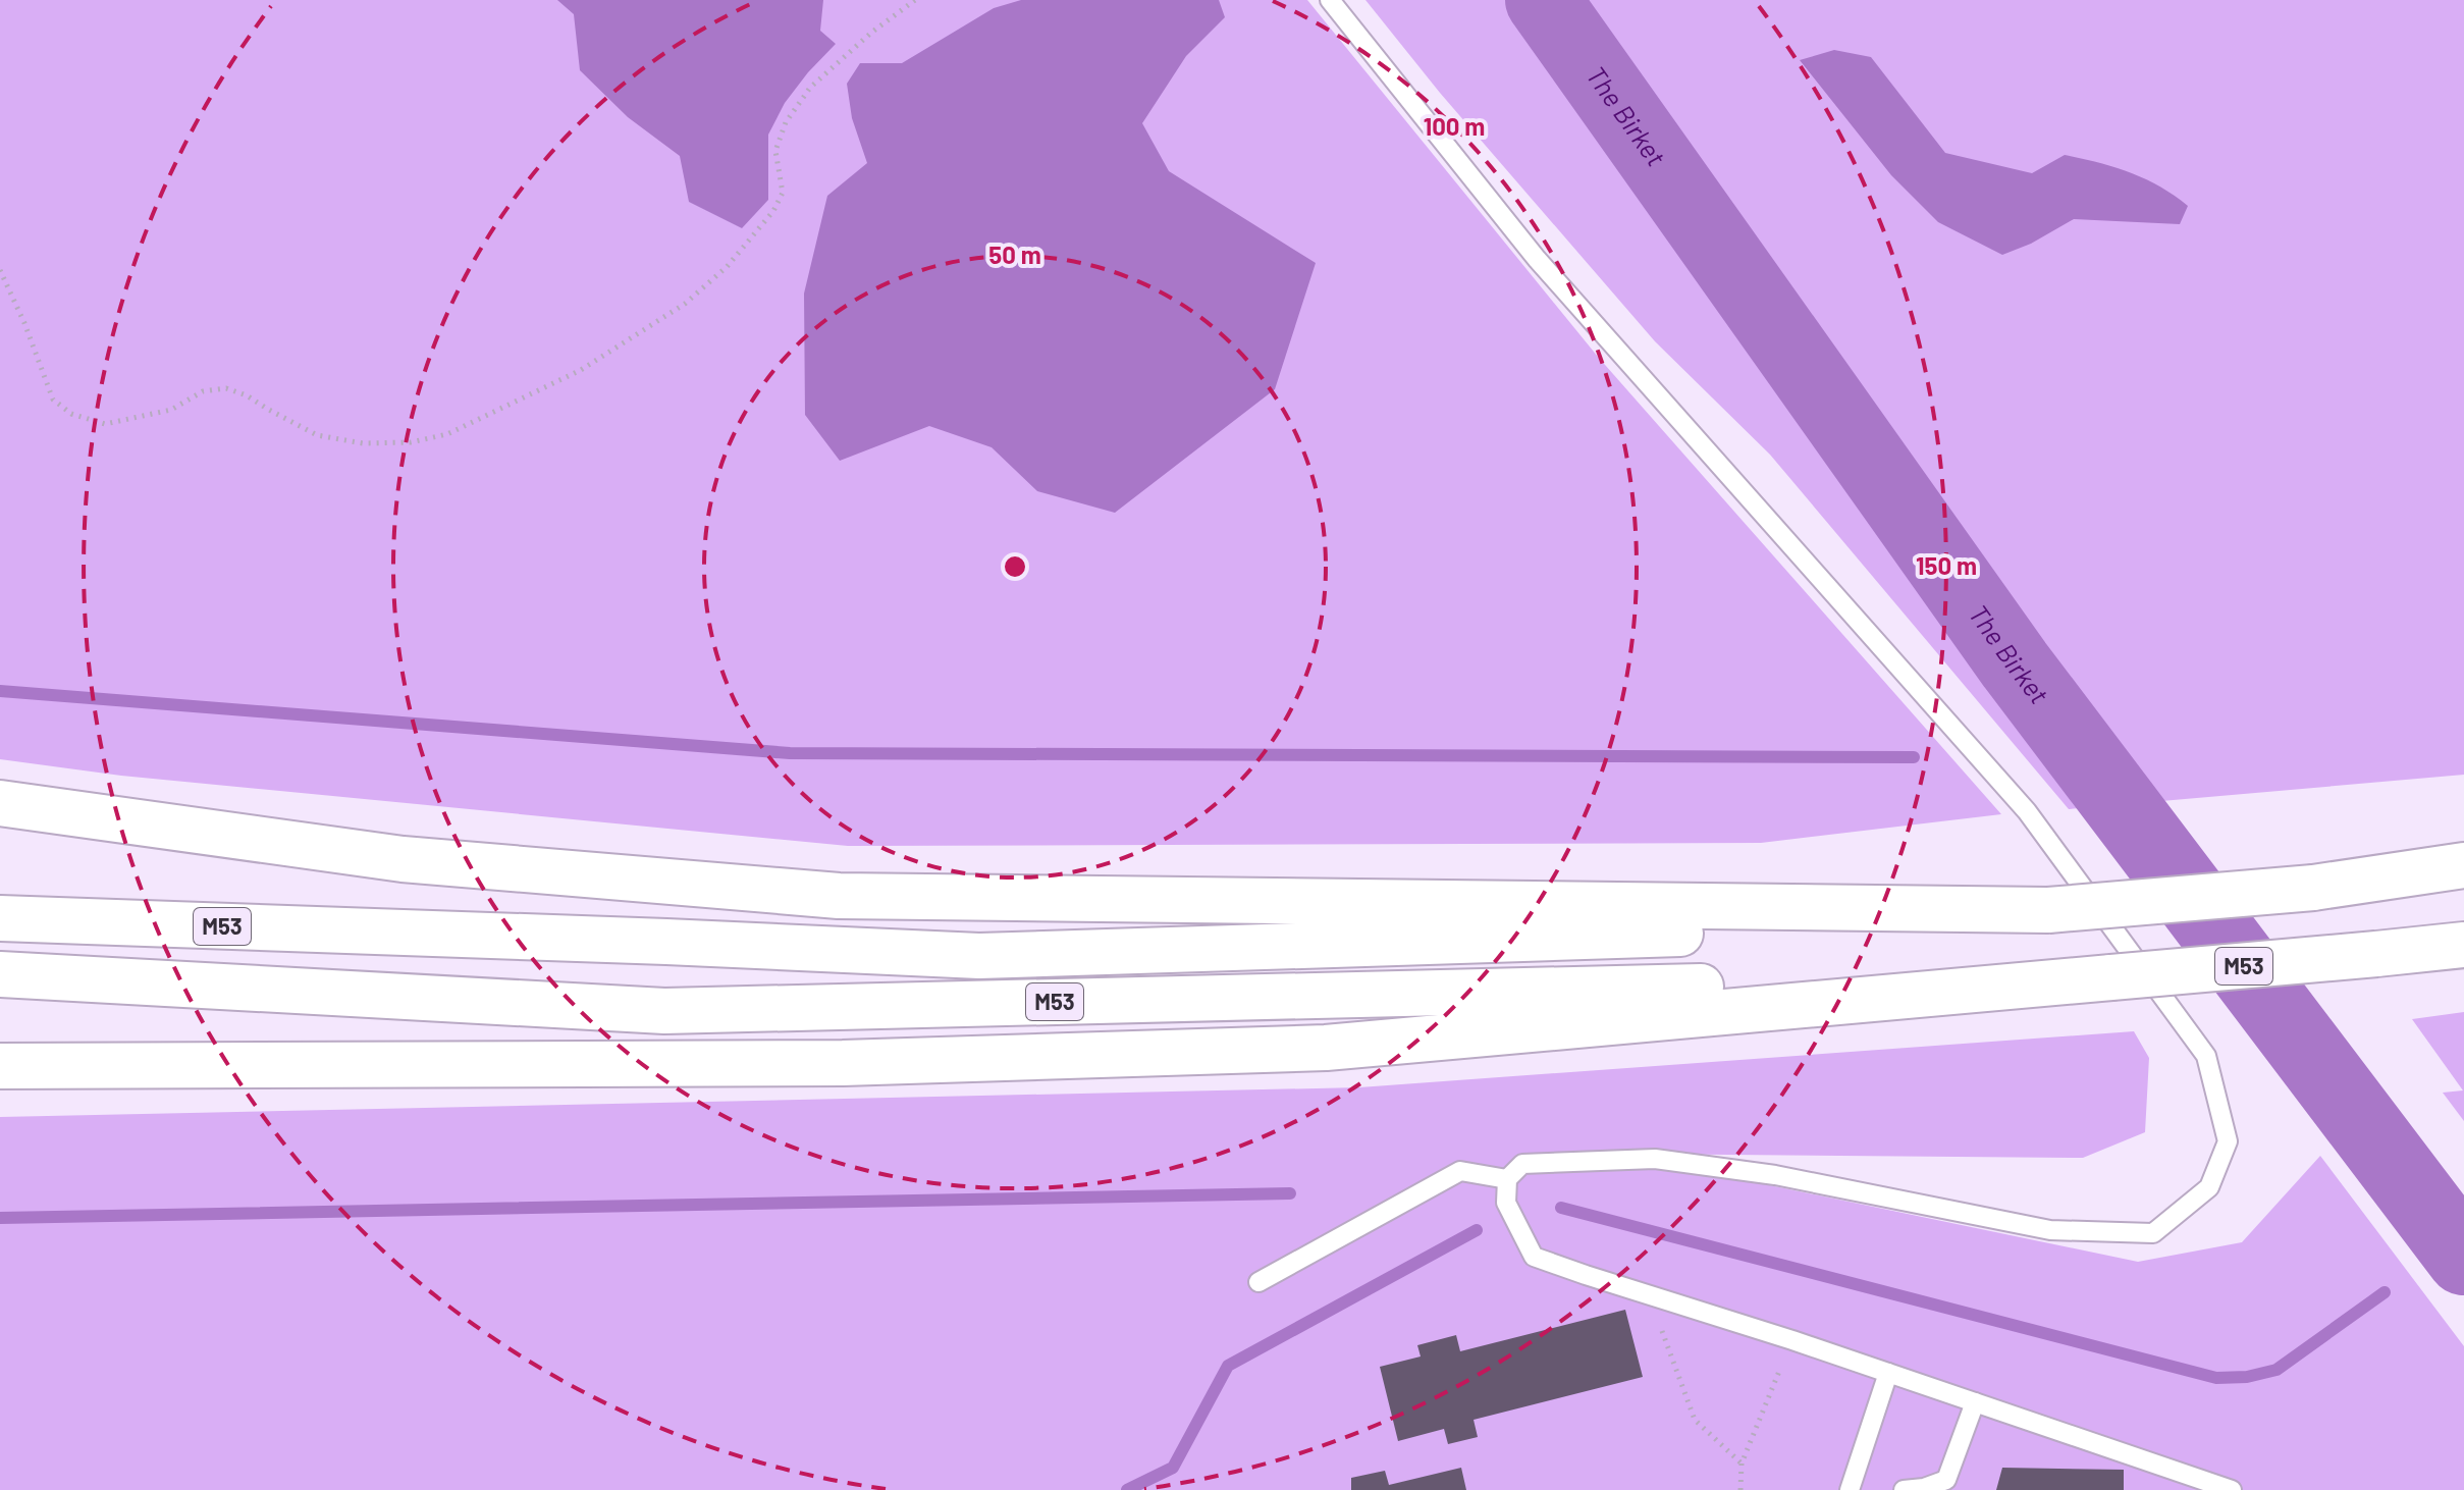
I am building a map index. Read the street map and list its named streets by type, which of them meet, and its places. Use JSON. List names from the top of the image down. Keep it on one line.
{"streets":{"highway":["M53"]},"water":["The Birket"],"rings":["100 m","50 m","150 m"]}
